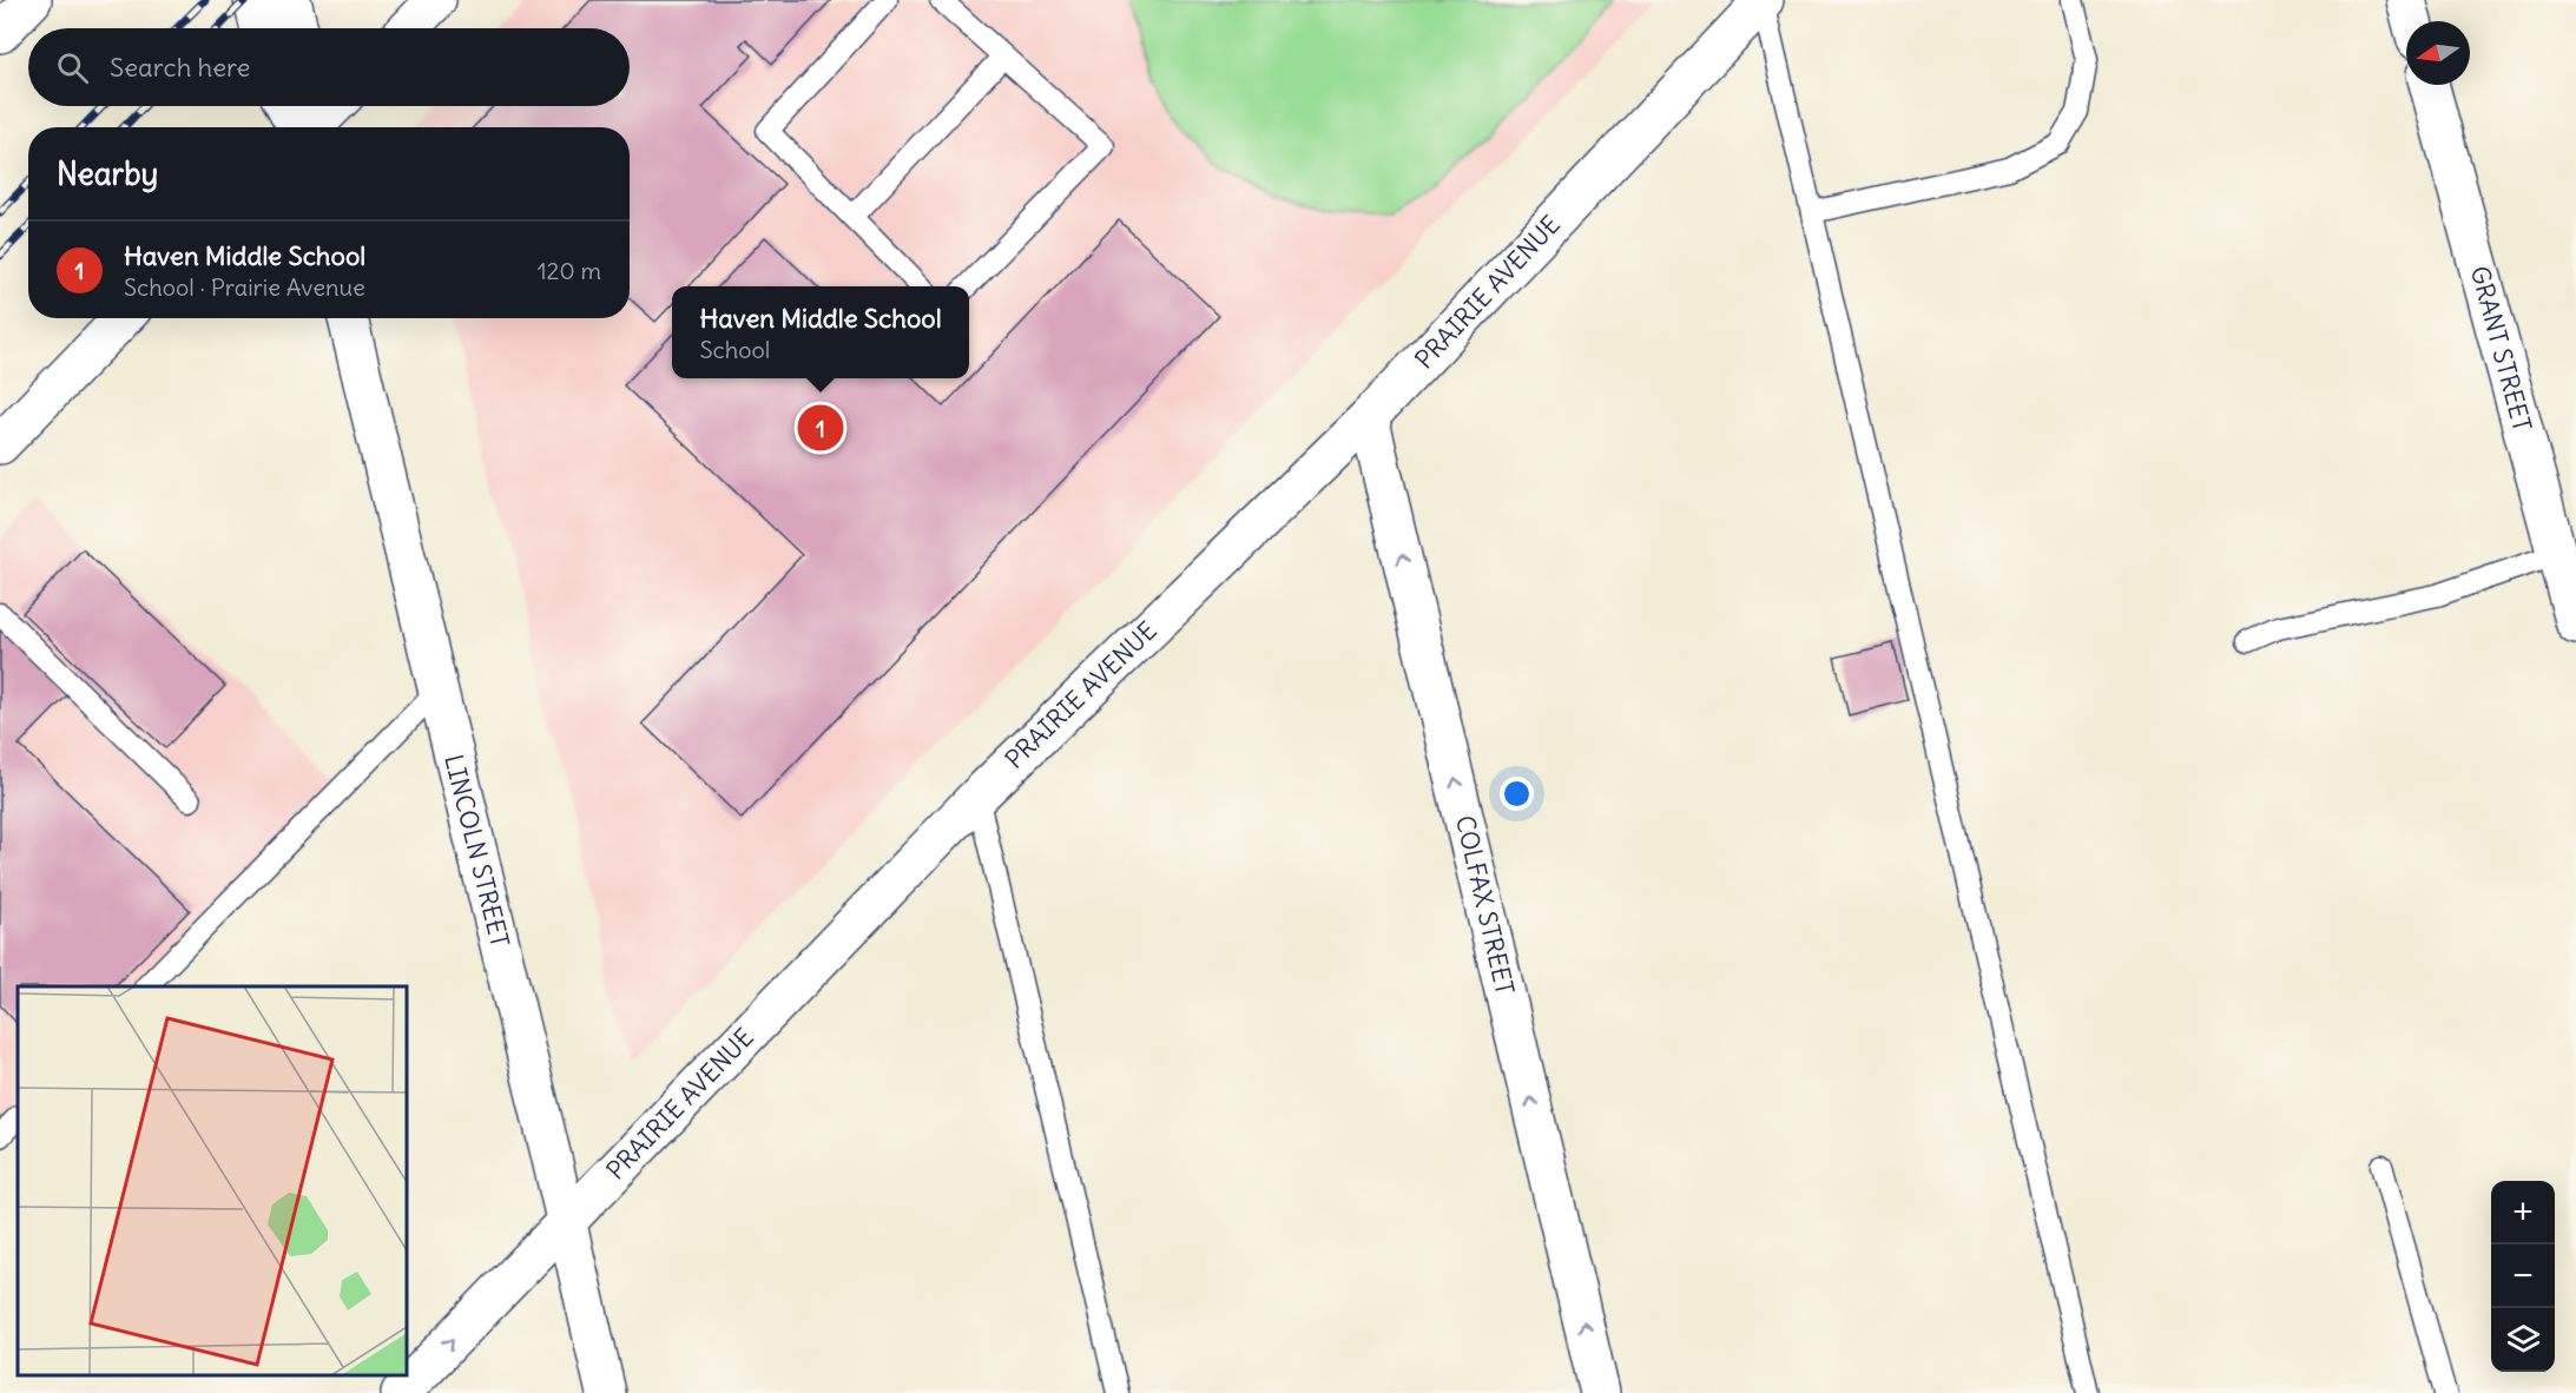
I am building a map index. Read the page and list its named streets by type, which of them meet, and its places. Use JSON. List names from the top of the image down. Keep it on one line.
{"streets":{"street":["PRAIRIE AVENUE","GRANT STREET","LINCOLN STREET","COLFAX STREET"]},"crossings":[["PRAIRIE AVENUE","LINCOLN STREET"],["PRAIRIE AVENUE","COLFAX STREET"]],"one_way":["COLFAX STREET"],"north":"left","page":{"search":"Search here","heading":"Nearby","list":[{"mark":"1","name":"Haven Middle School","note":"School · Prairie Avenue","value":"120 m"}],"popup":["Haven Middle School","School"],"pins":"1","map_buttons":["+","−"]}}
